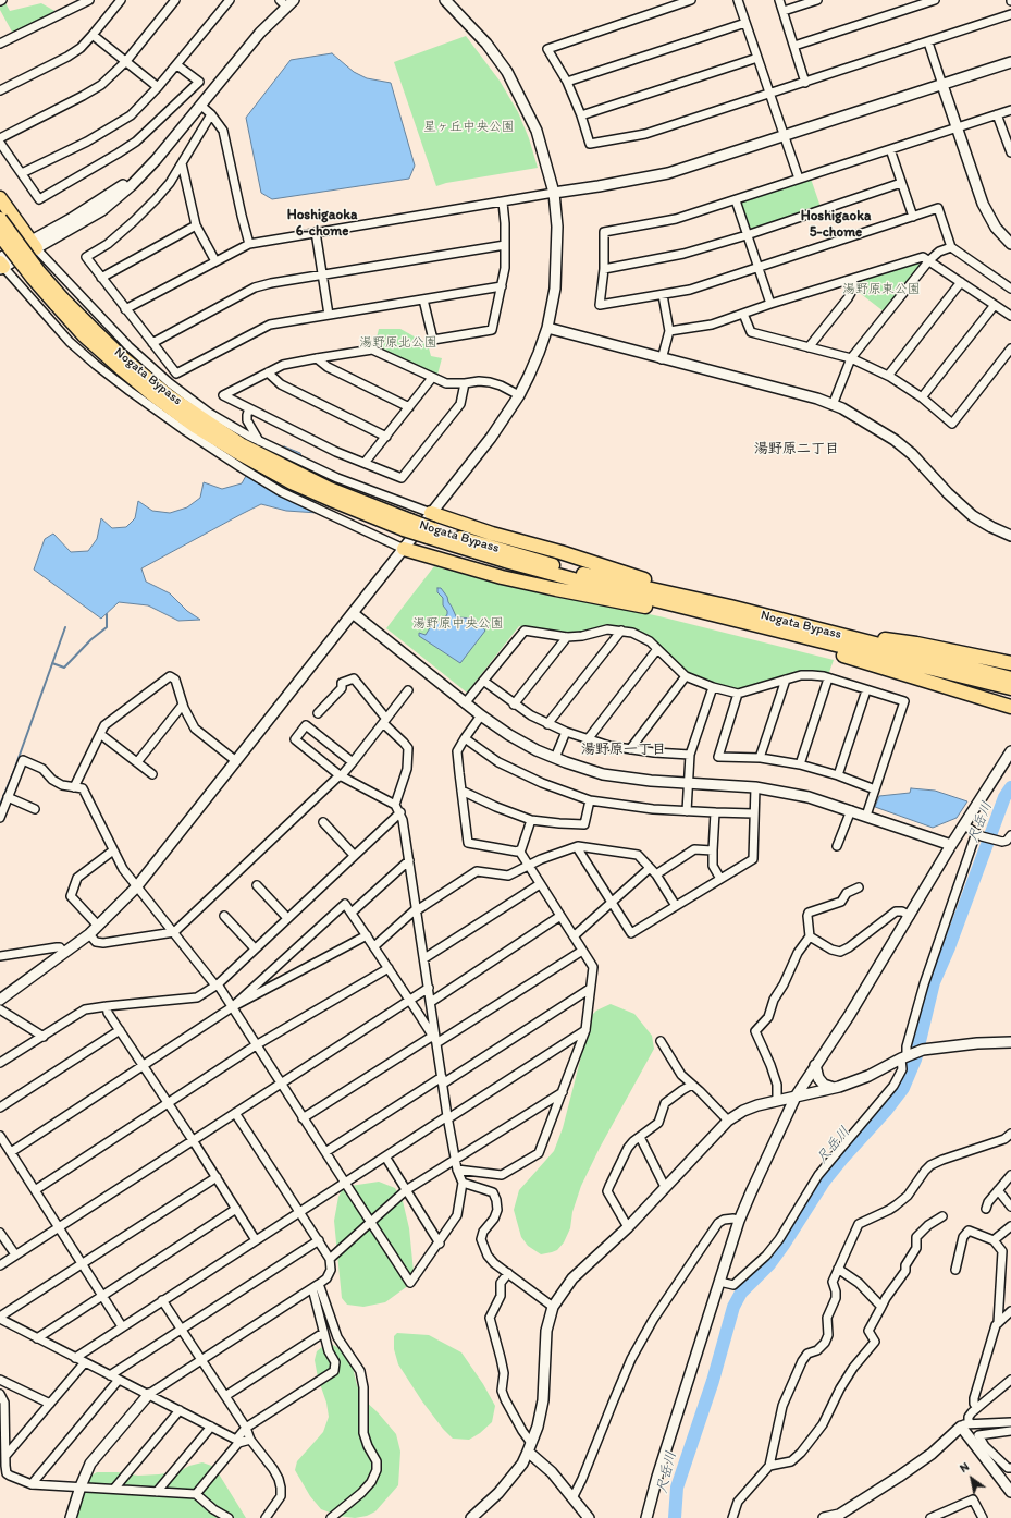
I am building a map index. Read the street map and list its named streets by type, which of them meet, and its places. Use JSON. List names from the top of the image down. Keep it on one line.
{"streets":{"highway":["Nogata Bypass"]},"districts":["Hoshigaoka 6-chome","Hoshigaoka 5-chome","湯野原二丁目","湯野原一丁目"],"water":["尺岳川"],"parks":["星ヶ丘中央公園","湯野原東公園","湯野原北公園","湯野原中央公園"],"north":"top left"}
